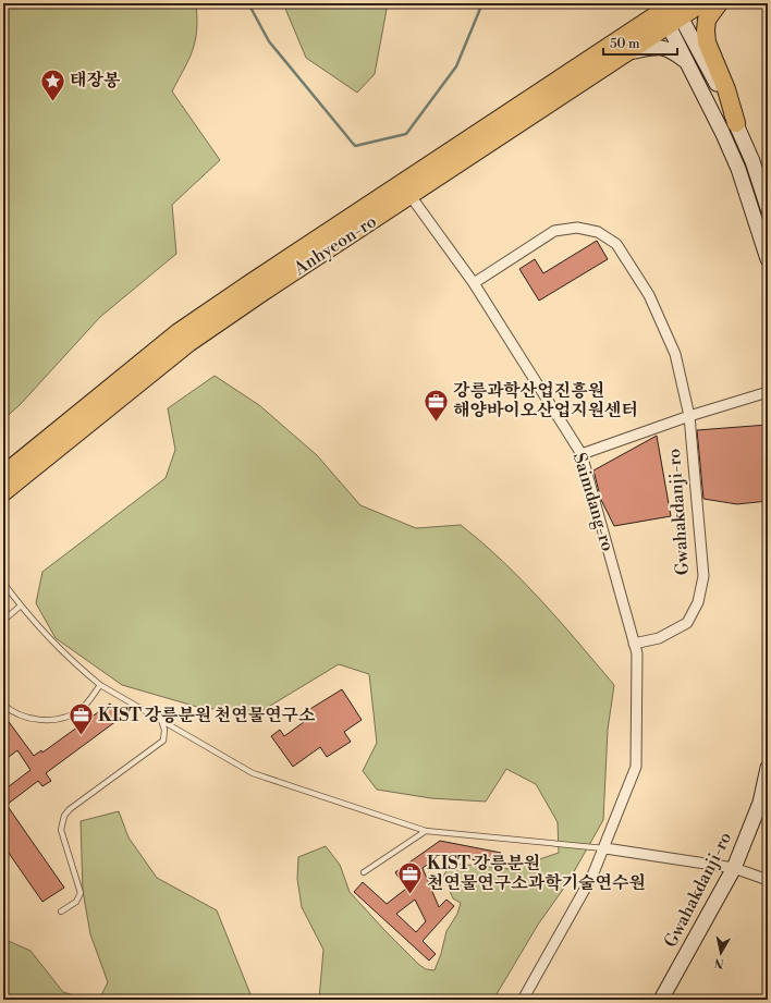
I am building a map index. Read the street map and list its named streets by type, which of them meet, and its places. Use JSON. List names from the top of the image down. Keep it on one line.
{"streets":{"highway":["Anhyeon-ro"],"street":["Saimdang-ro","Gwahakdanji-ro"]},"crossings":[["Anhyeon-ro","Saimdang-ro"],["Saimdang-ro","Gwahakdanji-ro"]],"places":{"place":["태장봉"],"office":["강릉과학산업진흥원 해양바이오산업지원센터","KIST 강릉분원 천연물연구소","KIST 강릉분원 천연물연구소과학기술연수원"]},"scale_bar":"50 m","north":"bottom"}
